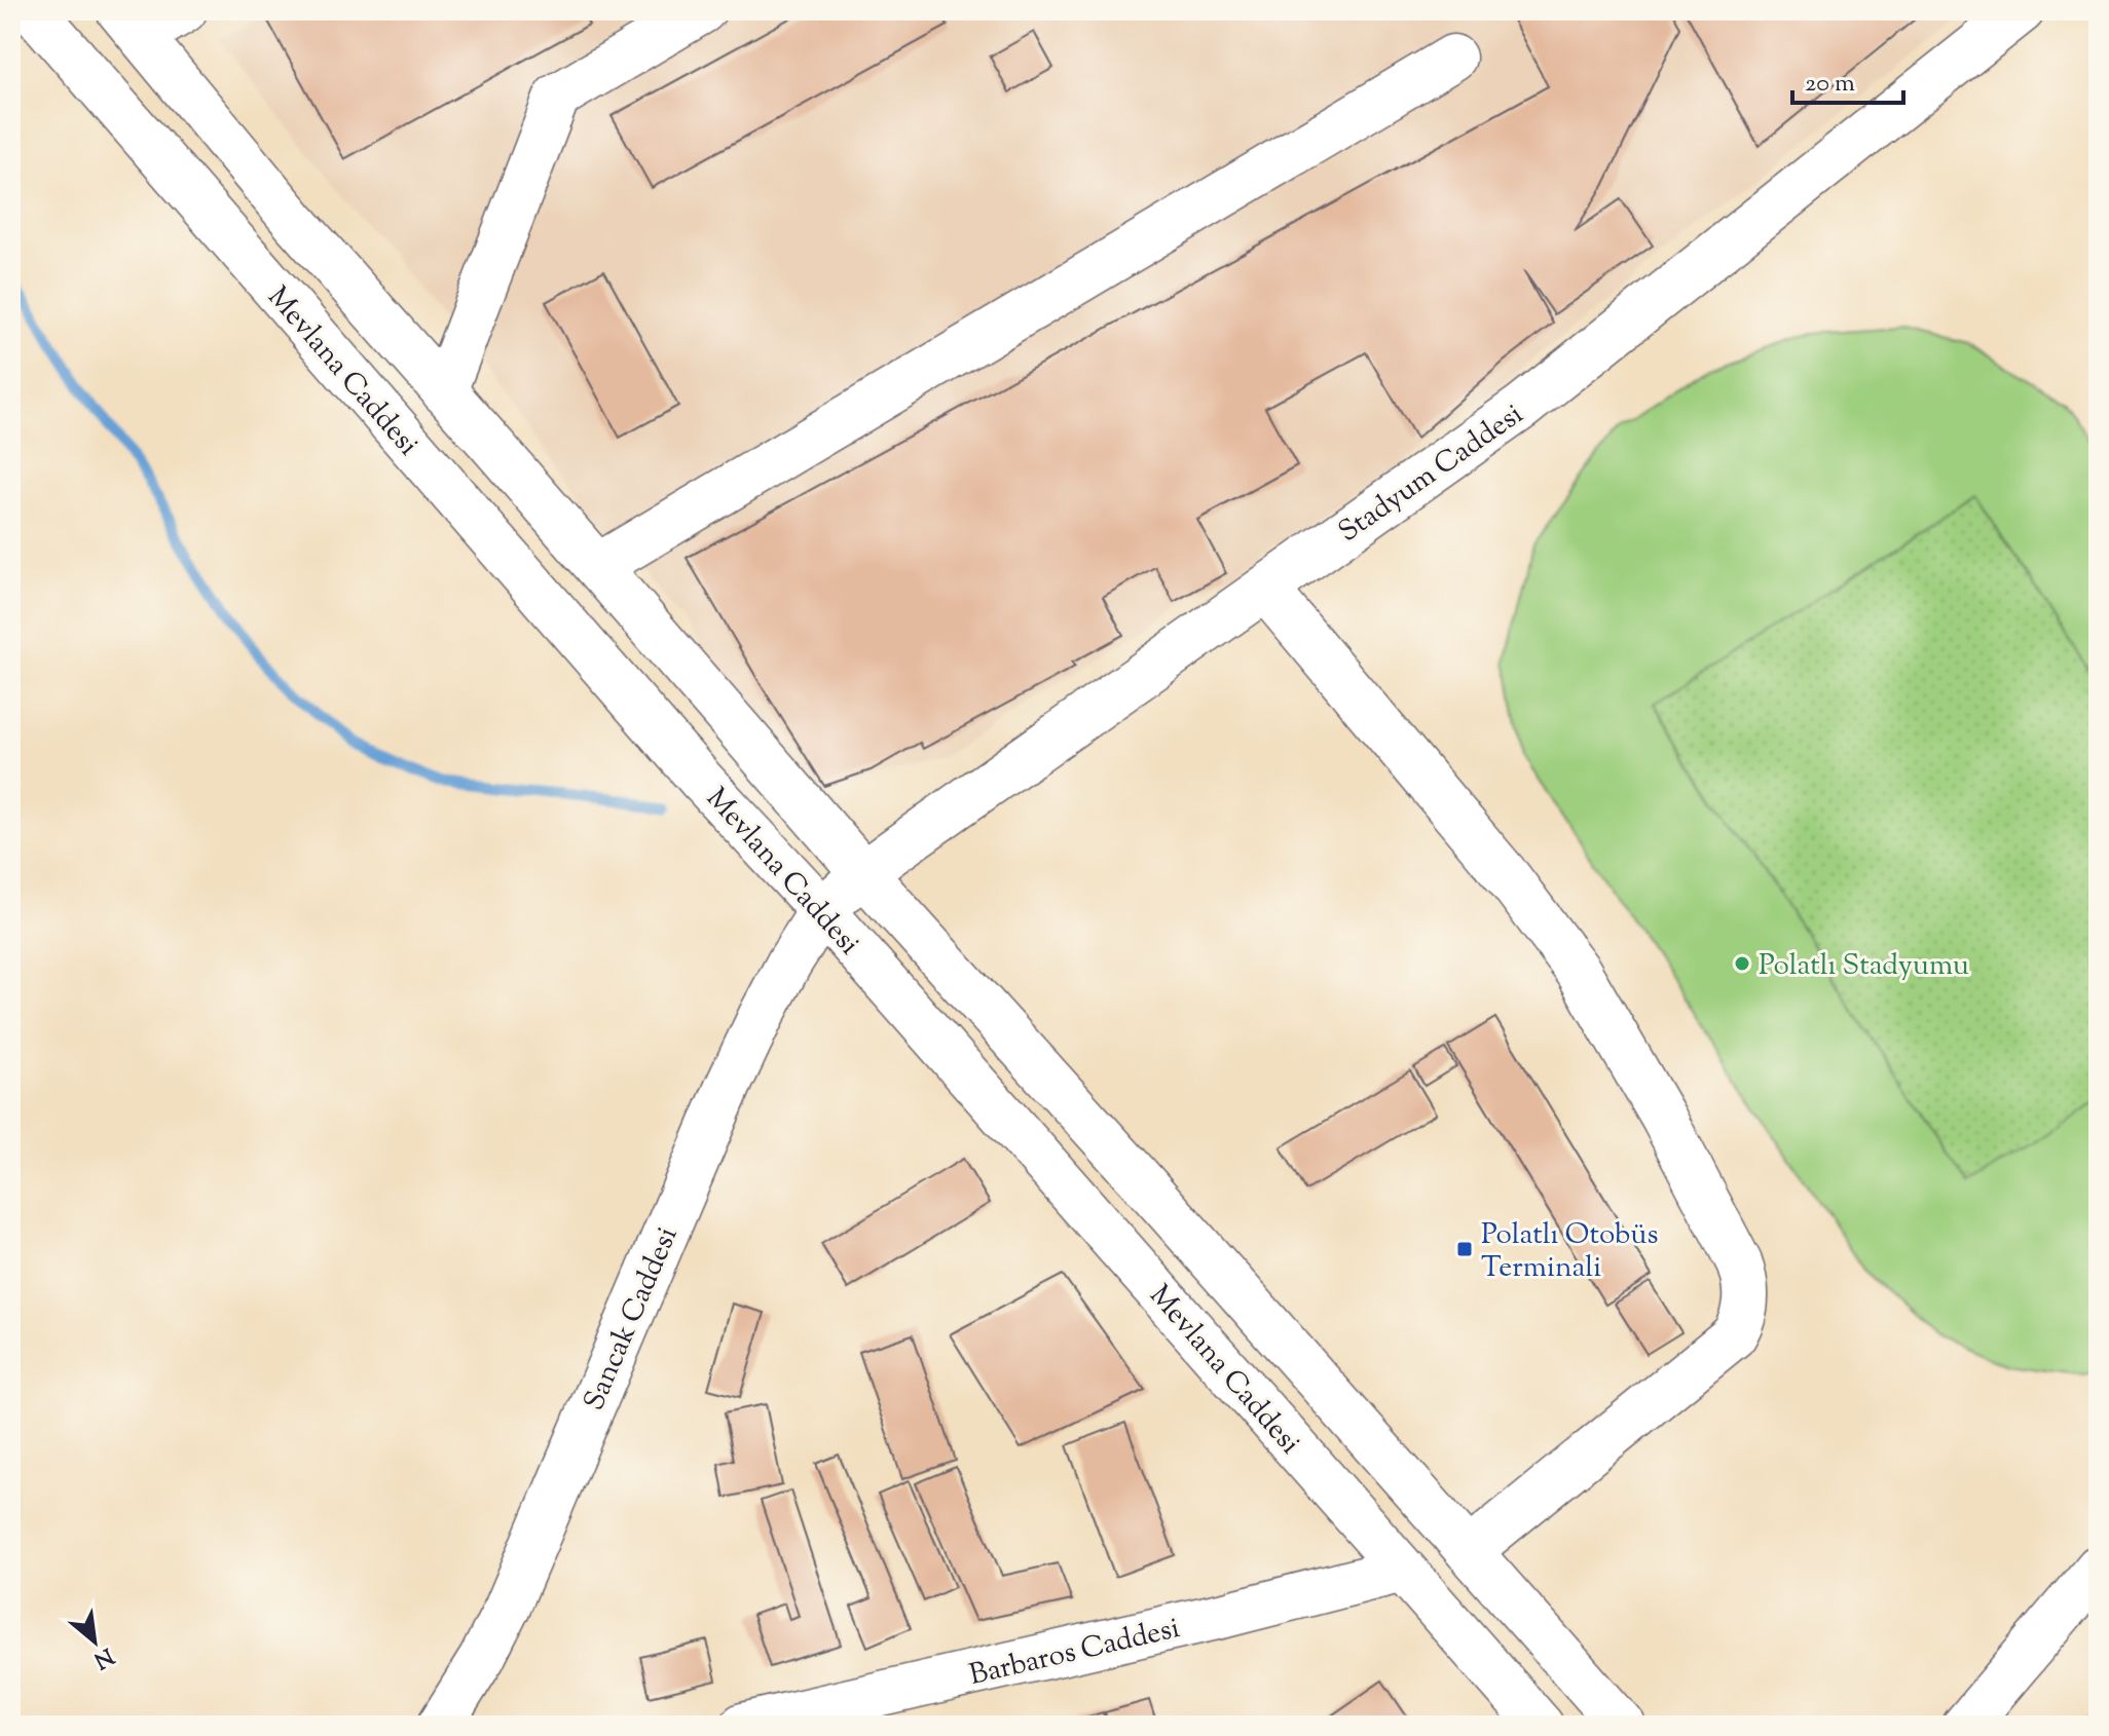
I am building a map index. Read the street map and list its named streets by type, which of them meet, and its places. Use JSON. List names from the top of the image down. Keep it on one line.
{"streets":{"main road":["Mevlana Caddesi","Stadyum Caddesi","Sancak Caddesi","Barbaros Caddesi"]},"crossings":[["Mevlana Caddesi","Stadyum Caddesi"],["Mevlana Caddesi","Sancak Caddesi"],["Mevlana Caddesi","Barbaros Caddesi"],["Stadyum Caddesi","Sancak Caddesi"]],"places":{"other":["Polatlı Stadyumu"],"transit":["Polatlı Otobüs Terminali"]},"scale_bar":"20 m","north":"bottom right"}
